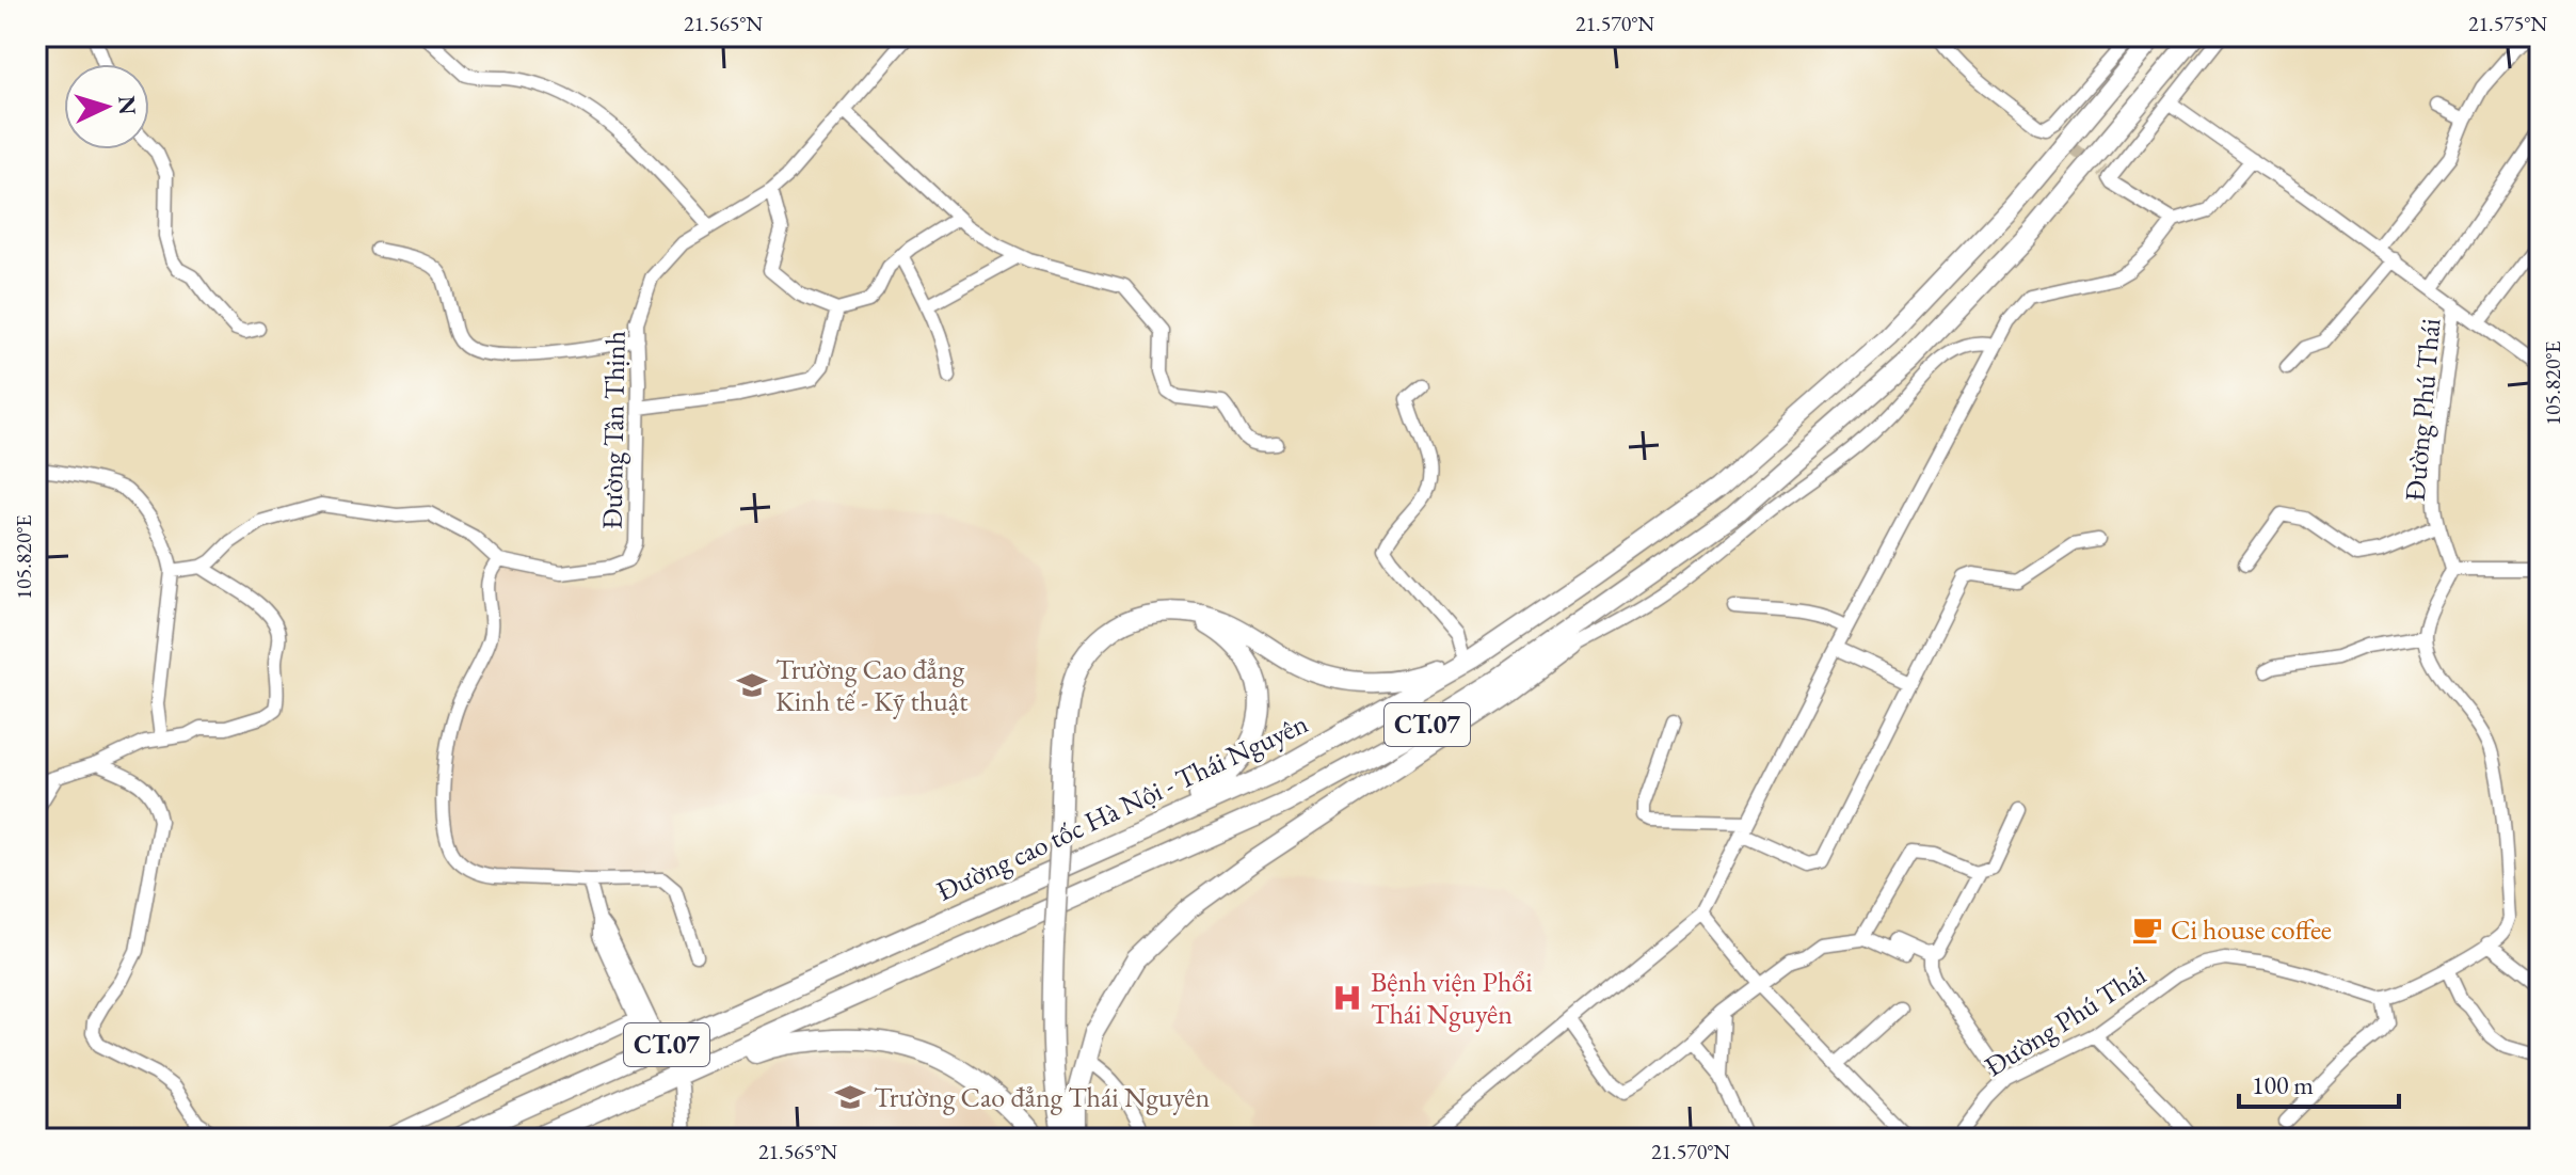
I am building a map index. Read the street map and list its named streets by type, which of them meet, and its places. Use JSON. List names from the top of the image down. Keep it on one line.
{"streets":{"highway":["CT.07","Đường cao tốc Hà Nội - Thái Nguyên"],"street":["Đường Phú Thái","Đường Tân Thịnh"]},"places":{"school or university":["Trường Cao đẳng Kinh tế - Kỹ thuật","Trường Cao đẳng Thái Nguyên"],"cafe":["Ci house coffee"],"hospital":["Bệnh viện Phổi Thái Nguyên"]},"scale_bar":"100 m","north":"right","coordinates":["21.565°N","21.570°N","21.575°N","105.820°E"]}
